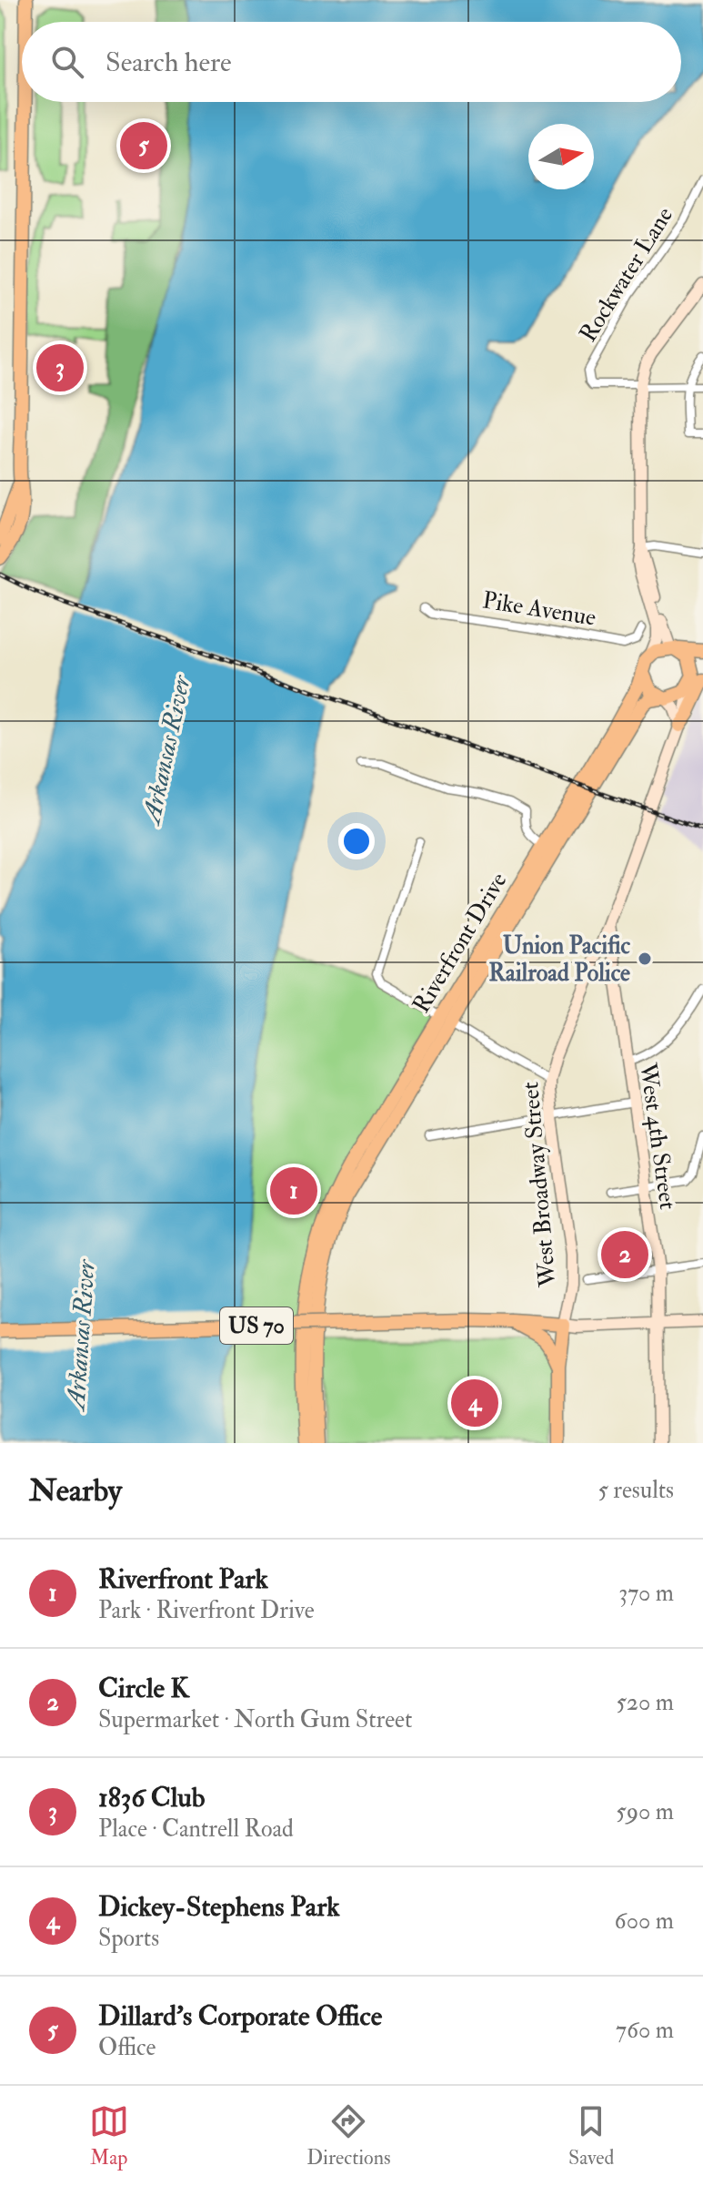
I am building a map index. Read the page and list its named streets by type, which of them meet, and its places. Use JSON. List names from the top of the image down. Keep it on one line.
{"streets":{"main road":["Riverfront Drive","West Broadway Street","US 70"],"street":["Rockwater Lane","Pike Avenue","West 4th Street"]},"crossings":[["West 4th Street","West Broadway Street"],["West Broadway Street","US 70"]],"water":["Arkansas River"],"places":["Union Pacific Railroad Police"],"north":"right","page":{"search":"Search here","pins":["5","3","1","2","4"],"heading":["Nearby","5 results"],"list":[{"mark":"1","name":"Riverfront Park","note":"Park · Riverfront Drive","value":"370 m"},{"mark":"2","name":"Circle K","note":"Supermarket · North Gum Street","value":"520 m"},{"mark":"3","name":"1836 Club","note":"Place · Cantrell Road","value":"590 m"},{"mark":"4","name":"Dickey-Stephens Park","note":"Sports","value":"600 m"},{"mark":"5","name":"Dillard's Corporate Office","note":"Office","value":"760 m"}],"nav":["Map","Directions","Saved"]}}
